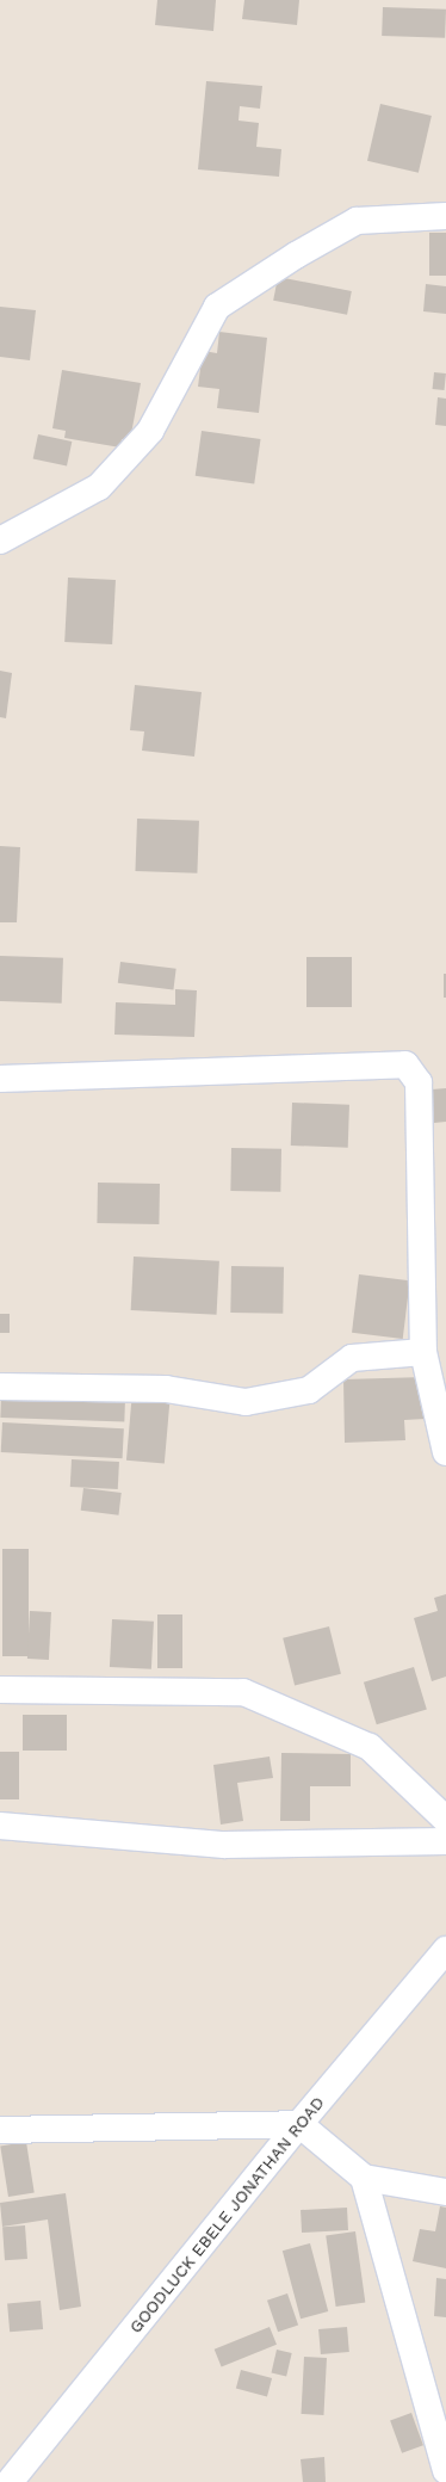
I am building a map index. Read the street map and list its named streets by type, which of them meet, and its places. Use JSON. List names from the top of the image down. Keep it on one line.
{"streets":{"street":["GOODLUCK EBELE JONATHAN ROAD"]}}
